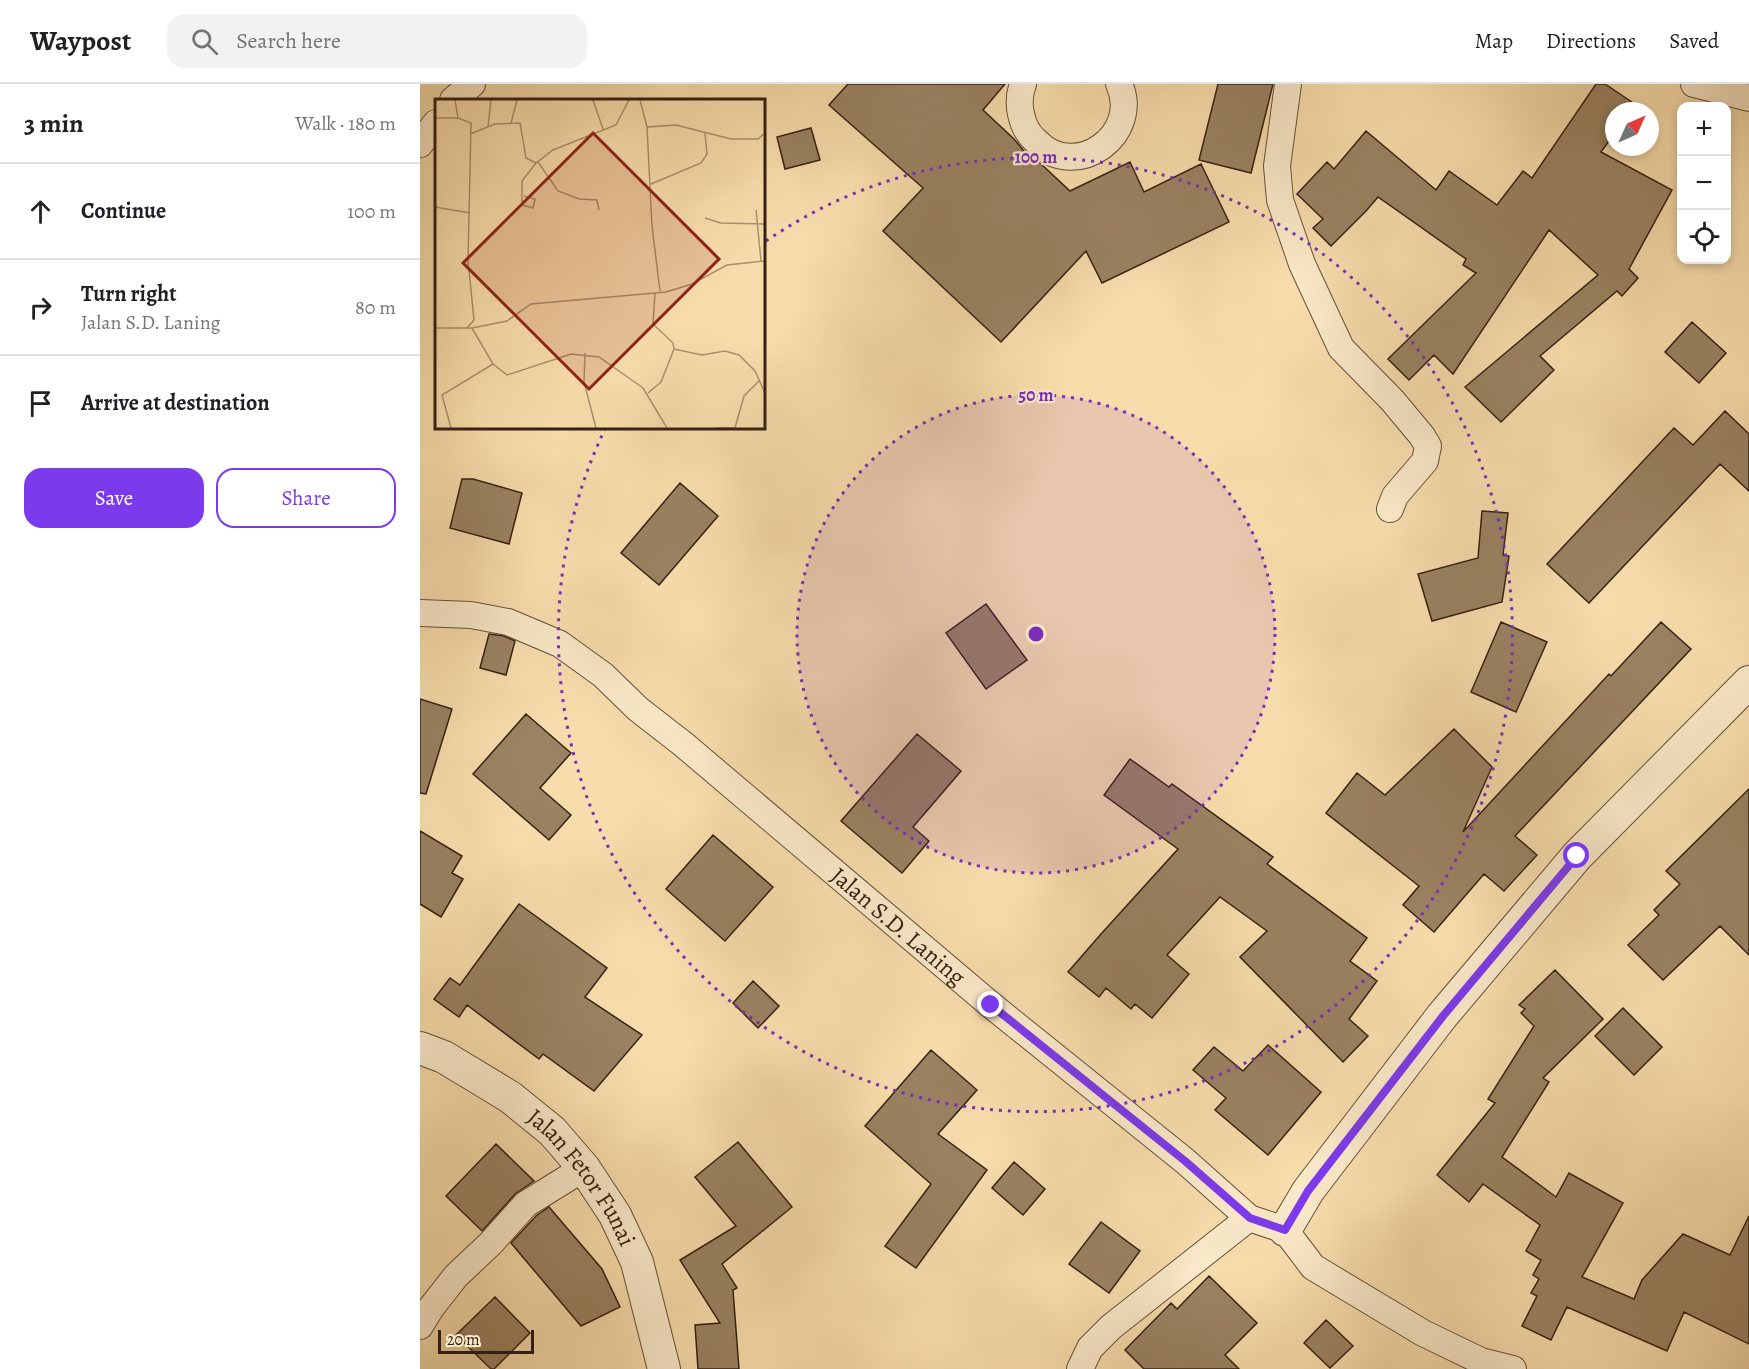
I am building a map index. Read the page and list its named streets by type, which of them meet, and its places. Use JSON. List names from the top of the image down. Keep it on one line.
{"streets":{"street":["Jalan S.D. Laning","Jalan Fetor Funai"]},"scale_bar":"20 m","north":"top right","page":{"header":"Waypost","search":"Search here","nav":["Map","Directions","Saved"],"heading":["3 min","Walk · 180 m"],"map_buttons":["+","−"],"list":[["Continue","100 m"],["Turn right","Jalan S.D. Laning","80 m"],"Arrive at destination"],"buttons":["Save","Share"],"scale":"20 m"},"rings":["100 m","50 m"]}
